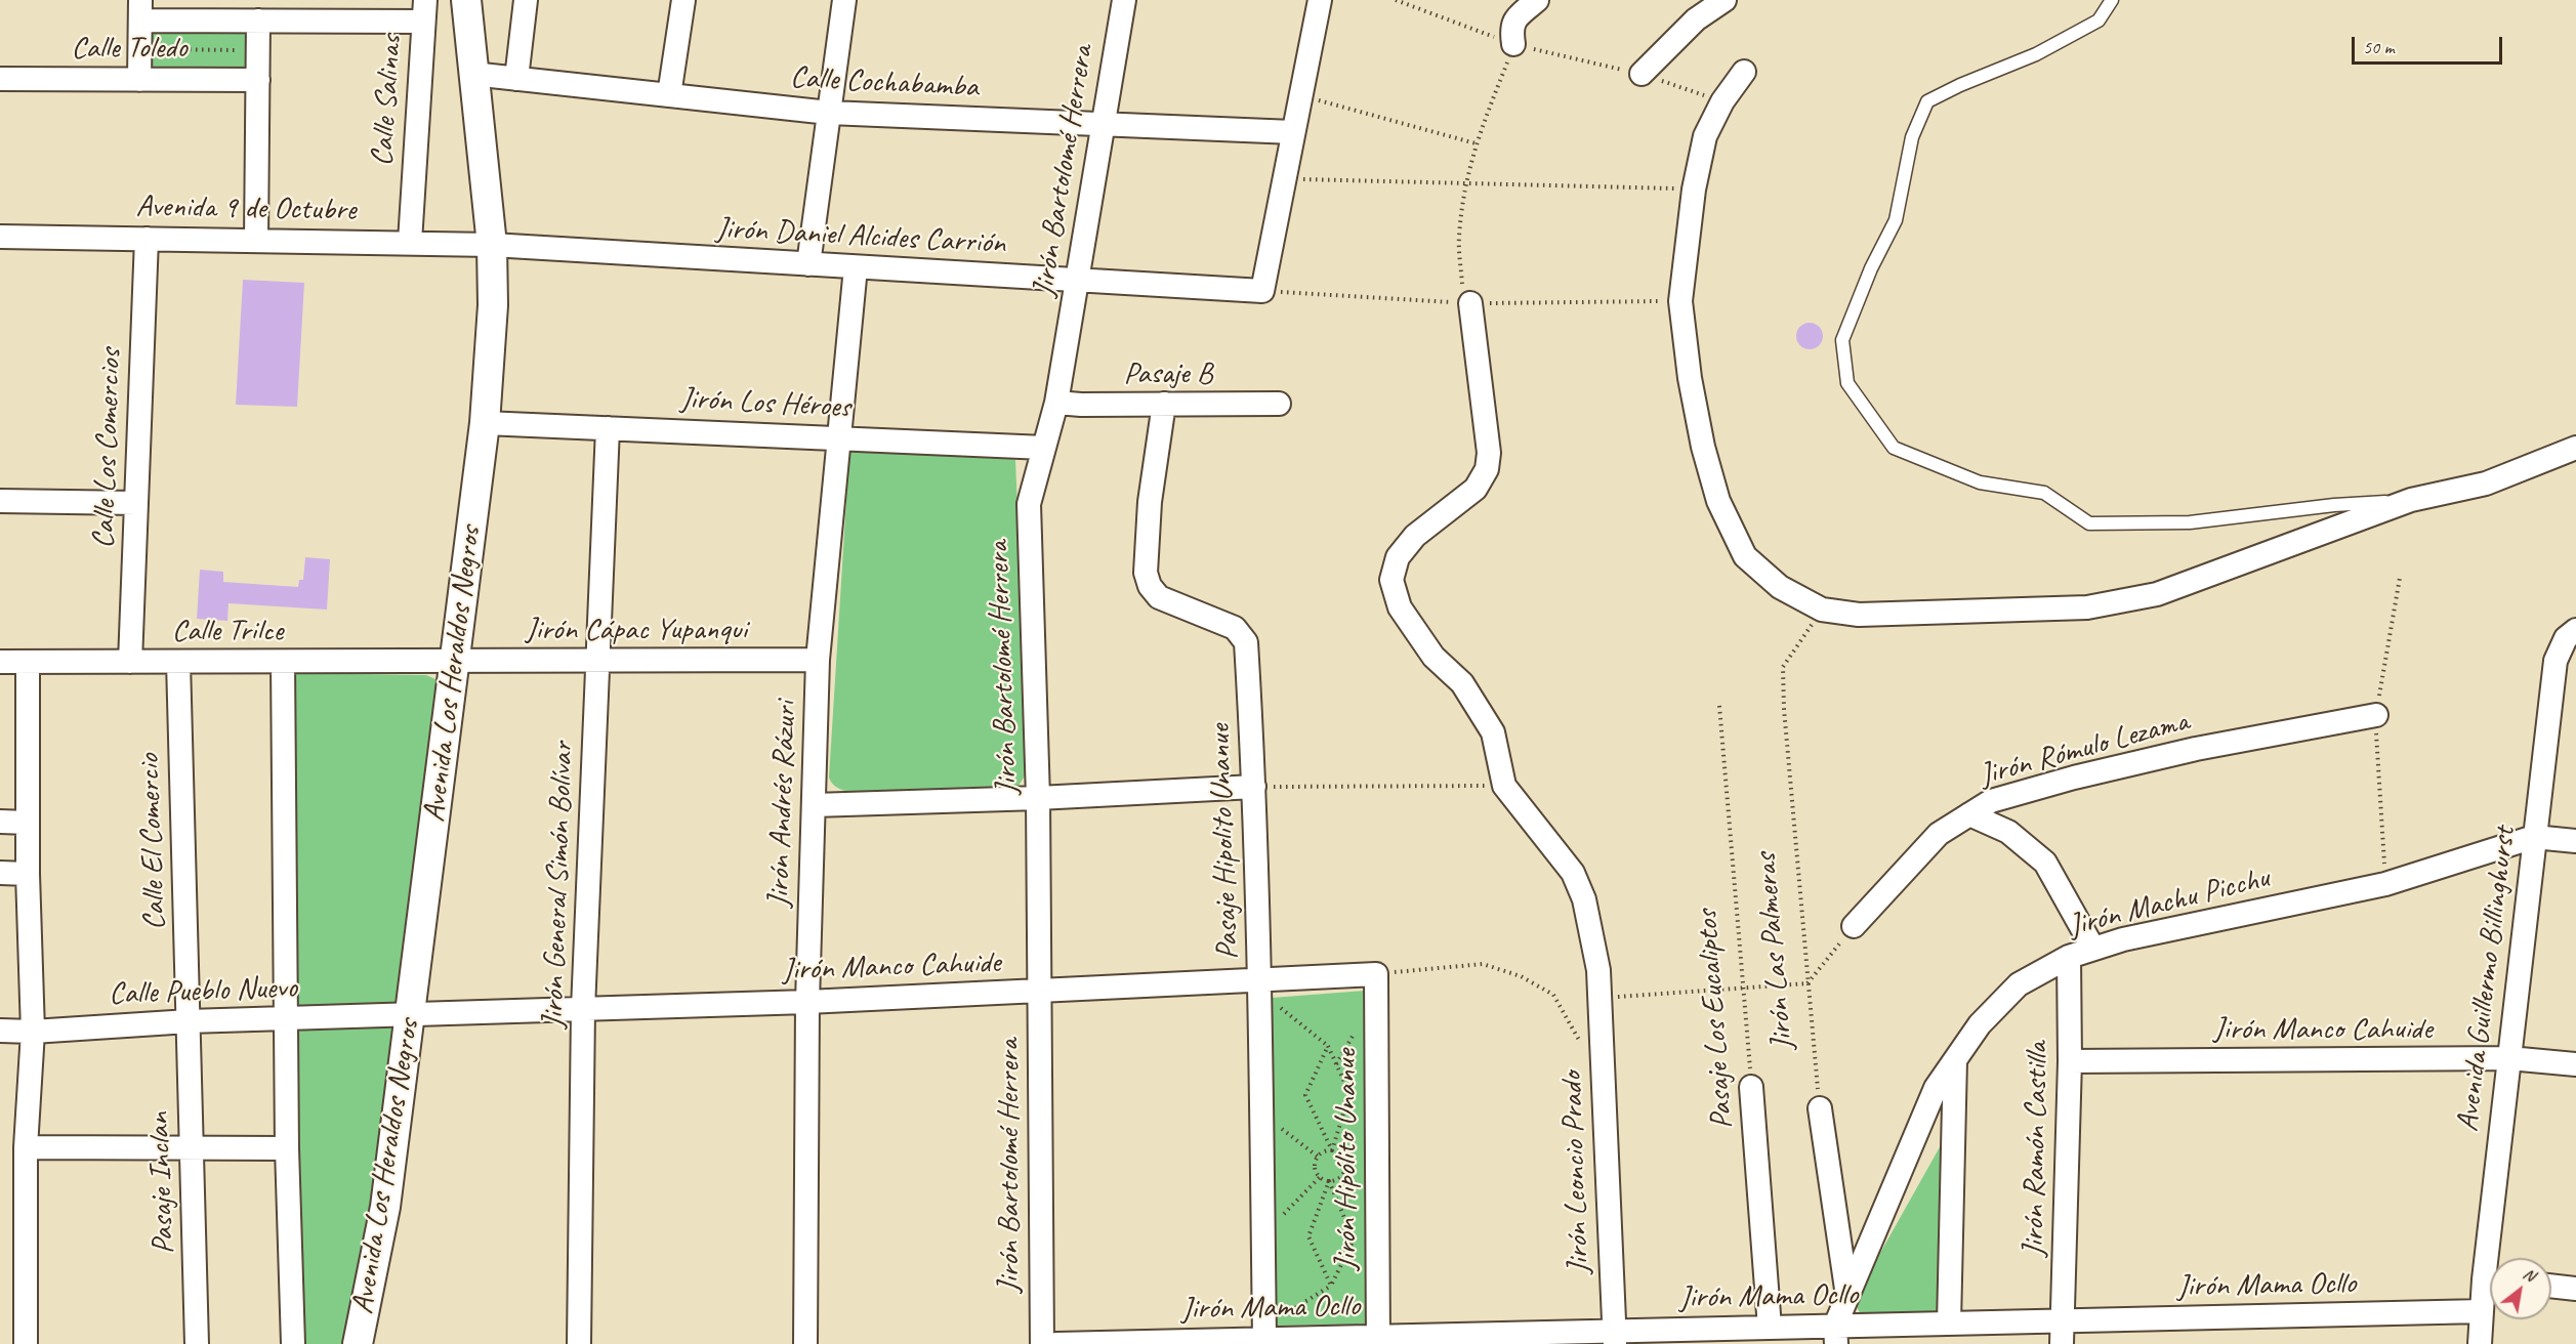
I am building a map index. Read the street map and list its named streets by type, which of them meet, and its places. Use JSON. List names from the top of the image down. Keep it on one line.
{"streets":{"street":["Calle Toledo","Calle Cochabamba","Calle Salinas","Jirón Bartolomé Herrera","Avenida 9 de Octubre","Jirón Daniel Alcides Carrión","Pasaje B","Jirón Los Héroes","Calle Los Comercios","Jirón Cápac Yupanqui","Calle Trilce","Avenida Los Heraldos Negros","Jirón Rómulo Lezama","Jirón Andrés Rázuri","Calle El Comercio","Pasaje Hipolito Unanue","Jirón General Simón Bolívar","Jirón Machu Picchu","Jirón Manco Cahuide","Avenida Guillermo Billinghurst","Calle Pueblo Nuevo","Pasaje Los Eucaliptos","Jirón Ramón Castilla","Jirón Hipólito Unanue","Jirón Leoncio Prado","Pasaje Inclan","Jirón Mama Ocllo"],"path":["Jirón Las Palmeras"]},"crossings":[["Calle Cochabamba","Jirón Bartolomé Herrera"],["Calle Cochabamba","Avenida Los Heraldos Negros"],["Calle Salinas","Avenida 9 de Octubre"],["Jirón Bartolomé Herrera","Jirón Daniel Alcides Carrión"],["Jirón Bartolomé Herrera","Pasaje B"],["Jirón Bartolomé Herrera","Jirón Los Héroes"],["Jirón Bartolomé Herrera","Jirón Manco Cahuide"],["Avenida 9 de Octubre","Jirón Daniel Alcides Carrión"],["Avenida 9 de Octubre","Calle Los Comercios"],["Avenida 9 de Octubre","Avenida Los Heraldos Negros"],["Jirón Daniel Alcides Carrión","Avenida Los Heraldos Negros"],["Jirón Daniel Alcides Carrión","Jirón Andrés Rázuri"],["Pasaje B","Pasaje Hipolito Unanue"],["Jirón Los Héroes","Avenida Los Heraldos Negros"],["Jirón Los Héroes","Jirón Andrés Rázuri"],["Jirón Los Héroes","Jirón General Simón Bolívar"],["Calle Los Comercios","Calle Trilce"],["Jirón Cápac Yupanqui","Calle Trilce"],["Jirón Cápac Yupanqui","Avenida Los Heraldos Negros"],["Jirón Cápac Yupanqui","Jirón Andrés Rázuri"],["Jirón Cápac Yupanqui","Jirón General Simón Bolívar"],["Calle Trilce","Avenida Los Heraldos Negros"],["Calle Trilce","Calle El Comercio"],["Avenida Los Heraldos Negros","Jirón Manco Cahuide"],["Avenida Los Heraldos Negros","Calle Pueblo Nuevo"],["Jirón Andrés Rázuri","Jirón Manco Cahuide"],["Calle El Comercio","Calle Pueblo Nuevo"],["Calle El Comercio","Pasaje Inclan"],["Pasaje Hipolito Unanue","Jirón Manco Cahuide"],["Pasaje Hipolito Unanue","Jirón Mama Ocllo"],["Jirón General Simón Bolívar","Jirón Manco Cahuide"],["Jirón Machu Picchu","Avenida Guillermo Billinghurst"],["Jirón Machu Picchu","Jirón Ramón Castilla"],["Jirón Machu Picchu","Jirón Mama Ocllo"],["Jirón Manco Cahuide","Avenida Guillermo Billinghurst"],["Jirón Manco Cahuide","Calle Pueblo Nuevo"],["Jirón Manco Cahuide","Jirón Ramón Castilla"],["Jirón Manco Cahuide","Jirón Hipólito Unanue"],["Avenida Guillermo Billinghurst","Jirón Mama Ocllo"],["Calle Pueblo Nuevo","Pasaje Inclan"],["Pasaje Los Eucaliptos","Jirón Mama Ocllo"],["Jirón Ramón Castilla","Jirón Mama Ocllo"],["Jirón Hipólito Unanue","Jirón Mama Ocllo"],["Jirón Leoncio Prado","Jirón Mama Ocllo"]],"scale_bar":"50 m","north":"top right"}
